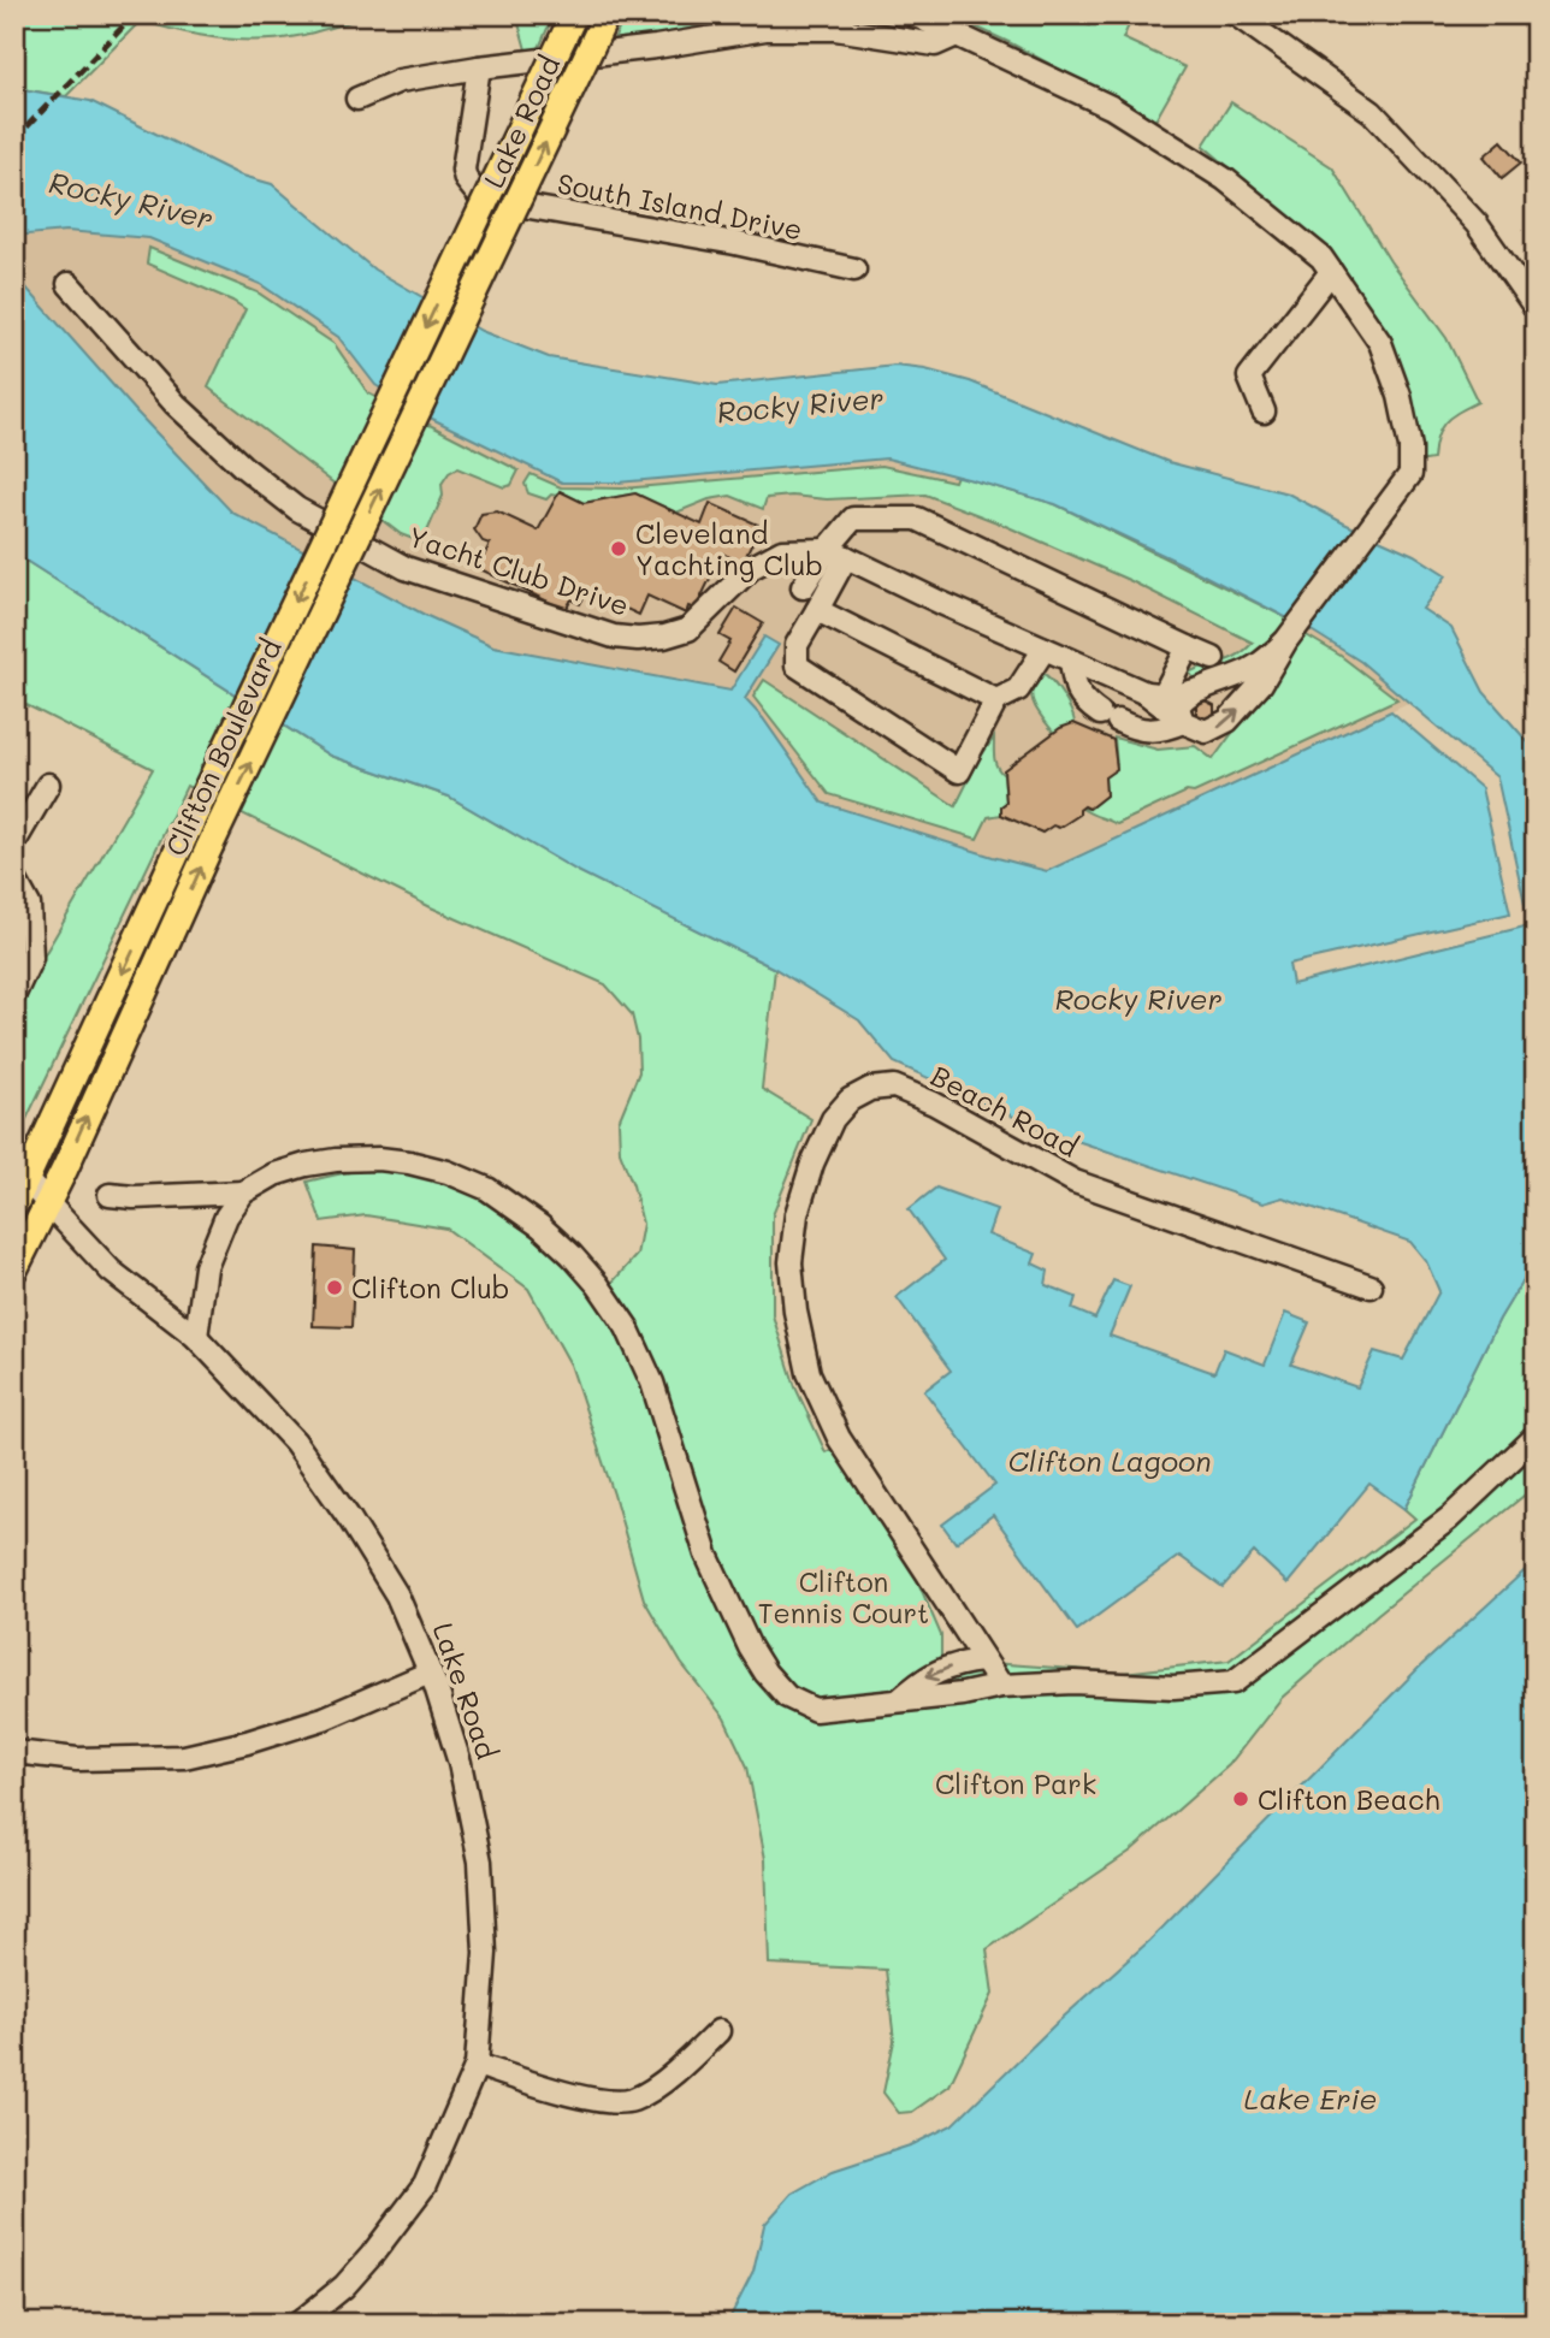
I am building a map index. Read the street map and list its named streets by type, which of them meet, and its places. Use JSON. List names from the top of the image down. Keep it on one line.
{"streets":{"main road":["Lake Road","Clifton Boulevard"],"street":["South Island Drive","Yacht Club Drive","Beach Road"]},"crossings":[["Lake Road","Clifton Boulevard"]],"water":["Rocky River","Clifton Lagoon","Lake Erie"],"parks":["Clifton Tennis Court","Clifton Park"],"places":["Cleveland Yachting Club","Clifton Club","Clifton Beach"]}
